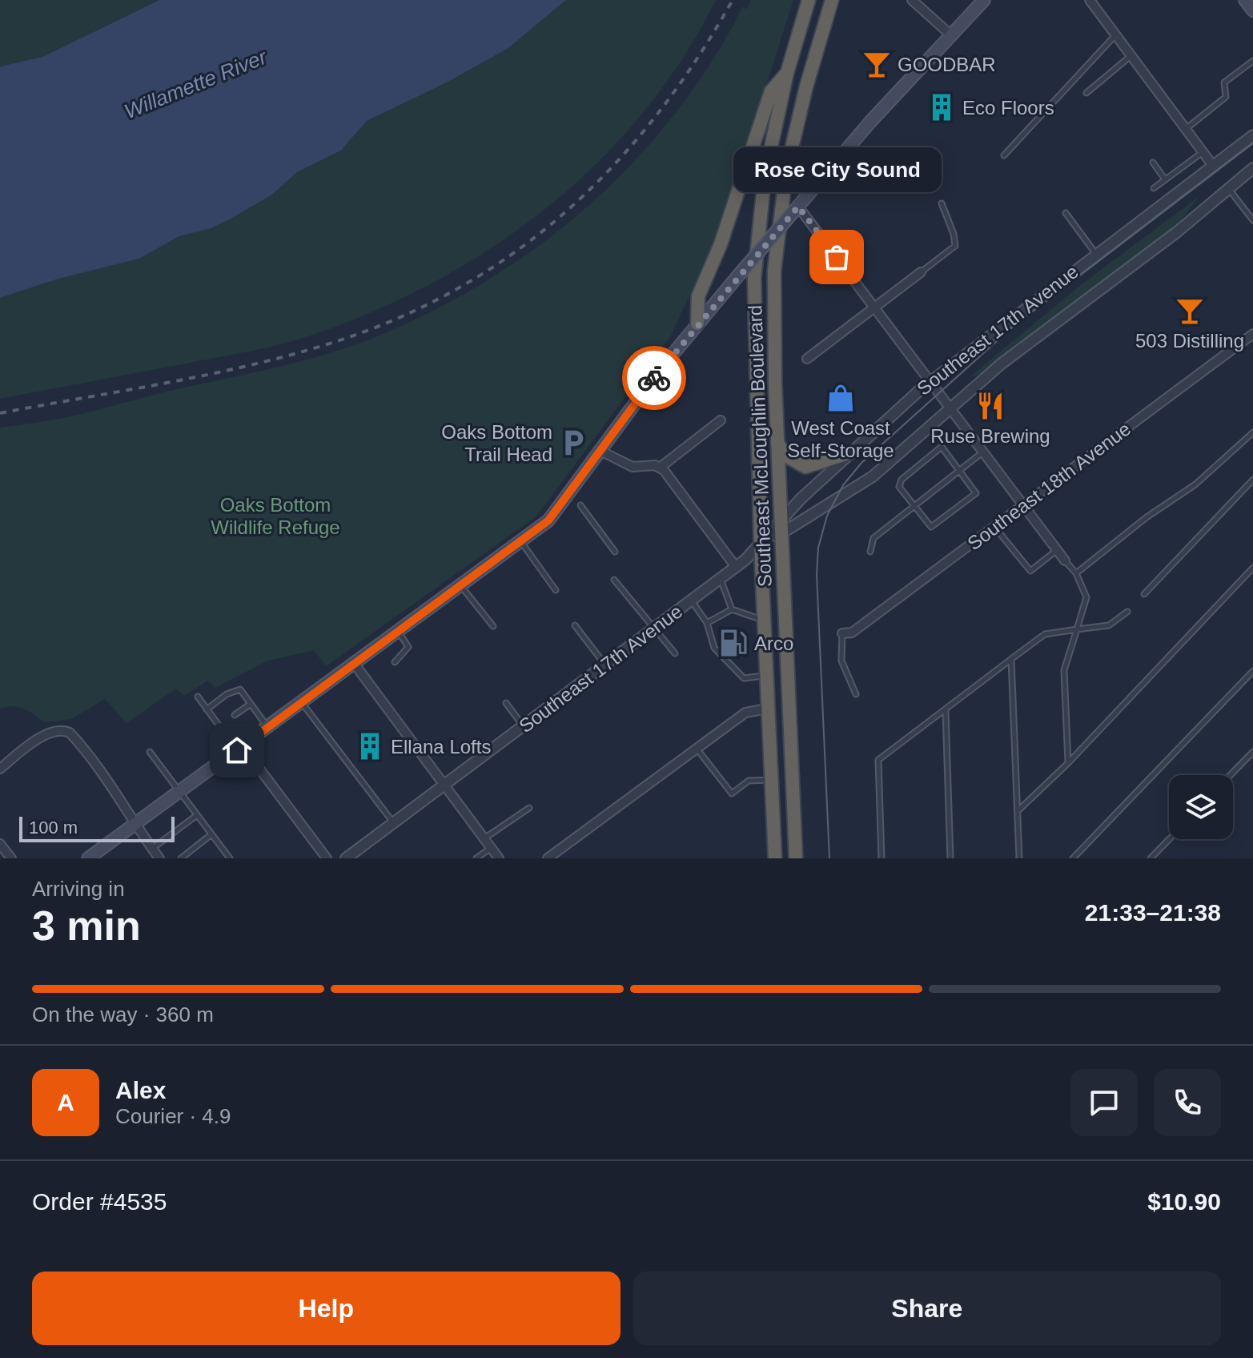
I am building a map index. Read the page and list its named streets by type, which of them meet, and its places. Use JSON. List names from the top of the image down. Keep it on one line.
{"streets":{"highway":["Southeast McLoughlin Boulevard"],"street":["Southeast 17th Avenue","Southeast 18th Avenue"]},"crossings":[["Southeast 17th Avenue","Southeast McLoughlin Boulevard"]],"water":["Willamette River"],"parks":["Oaks Bottom Wildlife Refuge"],"places":{"bar":["GOODBAR","503 Distilling"],"building":["Eco Floors","Ellana Lofts"],"other":["Rose City Sound"],"shop":["West Coast Self-Storage"],"restaurant":["Ruse Brewing"],"parking":["Oaks Bottom Trail Head"],"fuel station":["Arco"]},"scale_bar":"100 m","page":{"bubble":"Rose City Sound","scale":"100 m","heading":["3 min","Arriving in","21:33–21:38"],"panel":["Alex","Courier · 4.9","Order #4535","$10.90"],"bar":"On the way · 360 m","round":"A","buttons":["Help","Share"]}}
